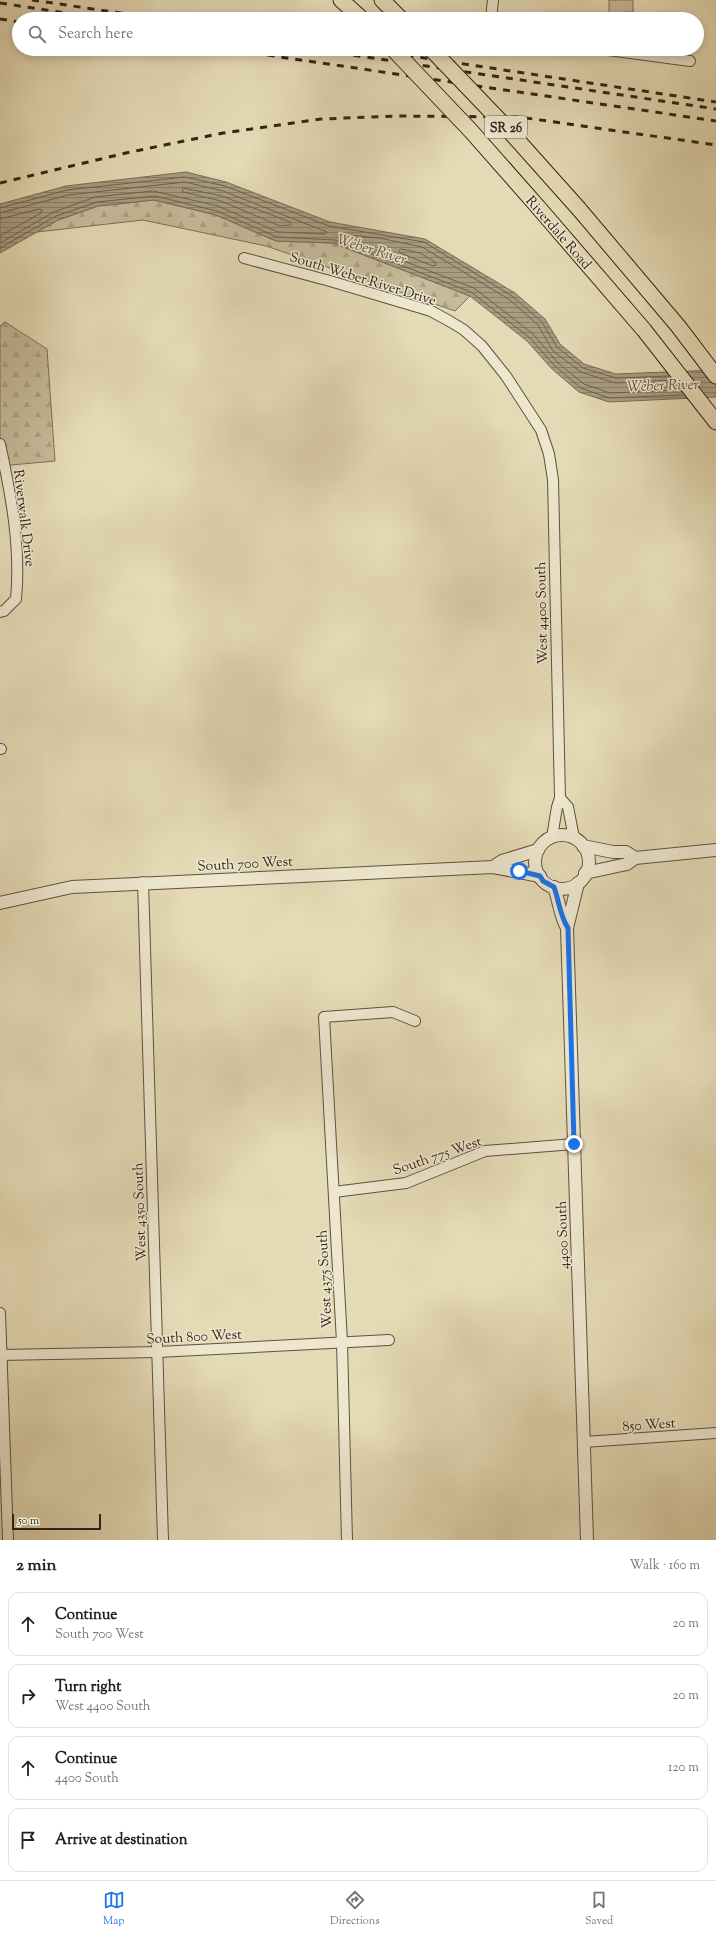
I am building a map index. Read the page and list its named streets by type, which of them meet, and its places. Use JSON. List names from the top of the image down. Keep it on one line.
{"streets":{"main road":["SR 26","Riverdale Road"],"street":["South Weber River Drive","Riverwalk Drive","West 4400 South","South 700 West","South 775 West","West 4350 South","4400 South","West 4375 South","South 800 West","850 West"]},"crossings":[["South Weber River Drive","West 4400 South"],["West 4400 South","South 700 West"],["South 700 West","West 4350 South"],["South 775 West","4400 South"],["South 775 West","West 4375 South"],["West 4350 South","South 800 West"],["4400 South","850 West"],["West 4375 South","South 800 West"]],"water":["Weber River"],"scale_bar":"50 m","page":{"search":"Search here","scale":"50 m","heading":["2 min","Walk · 160 m"],"list":[["Continue","South 700 West","20 m"],["Turn right","West 4400 South","20 m"],["Continue","4400 South","120 m"],"Arrive at destination"],"nav":["Map","Directions","Saved"]}}
